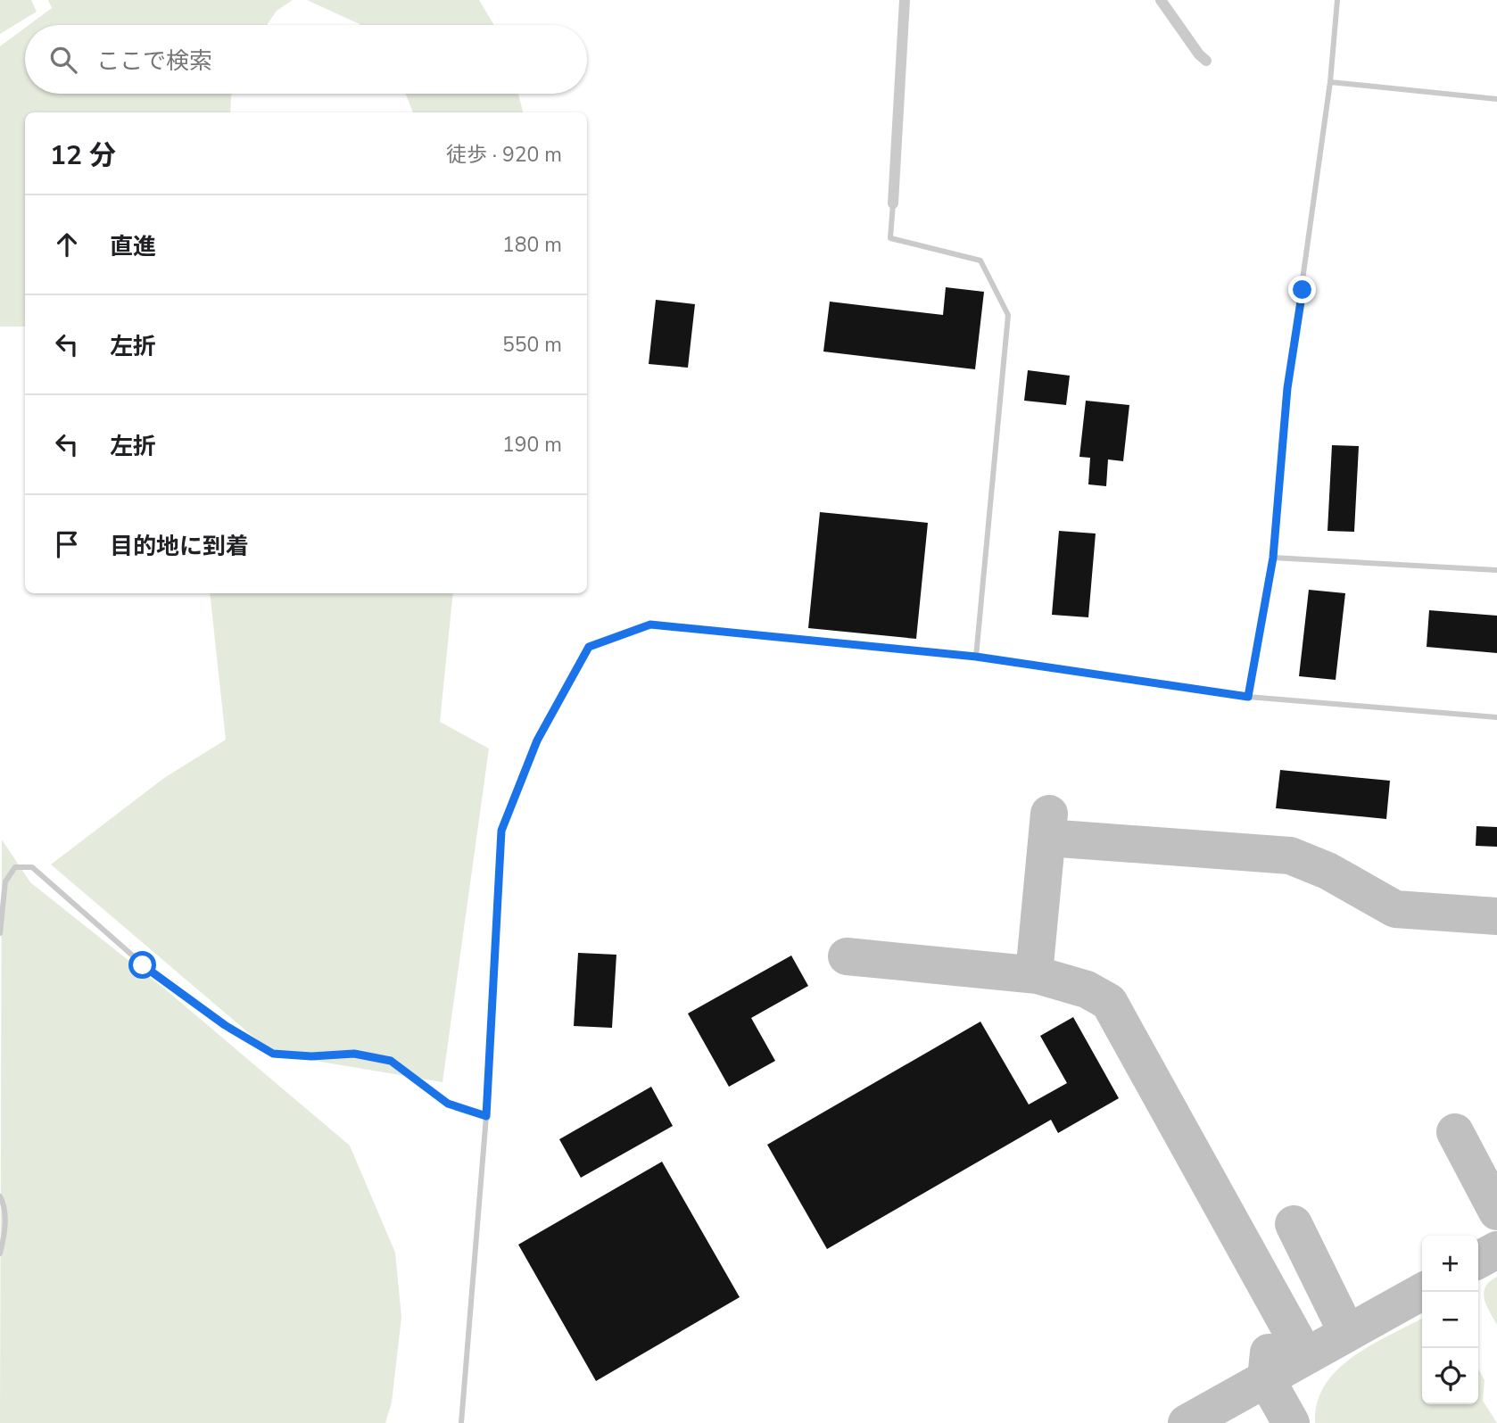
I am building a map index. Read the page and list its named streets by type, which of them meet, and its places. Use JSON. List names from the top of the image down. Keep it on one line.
{"page":{"search":"ここで検索","heading":["12 分","徒歩 · 920 m"],"list":[["直進","180 m"],["左折","550 m"],["左折","190 m"],"目的地に到着"],"map_buttons":["+","−"]}}
